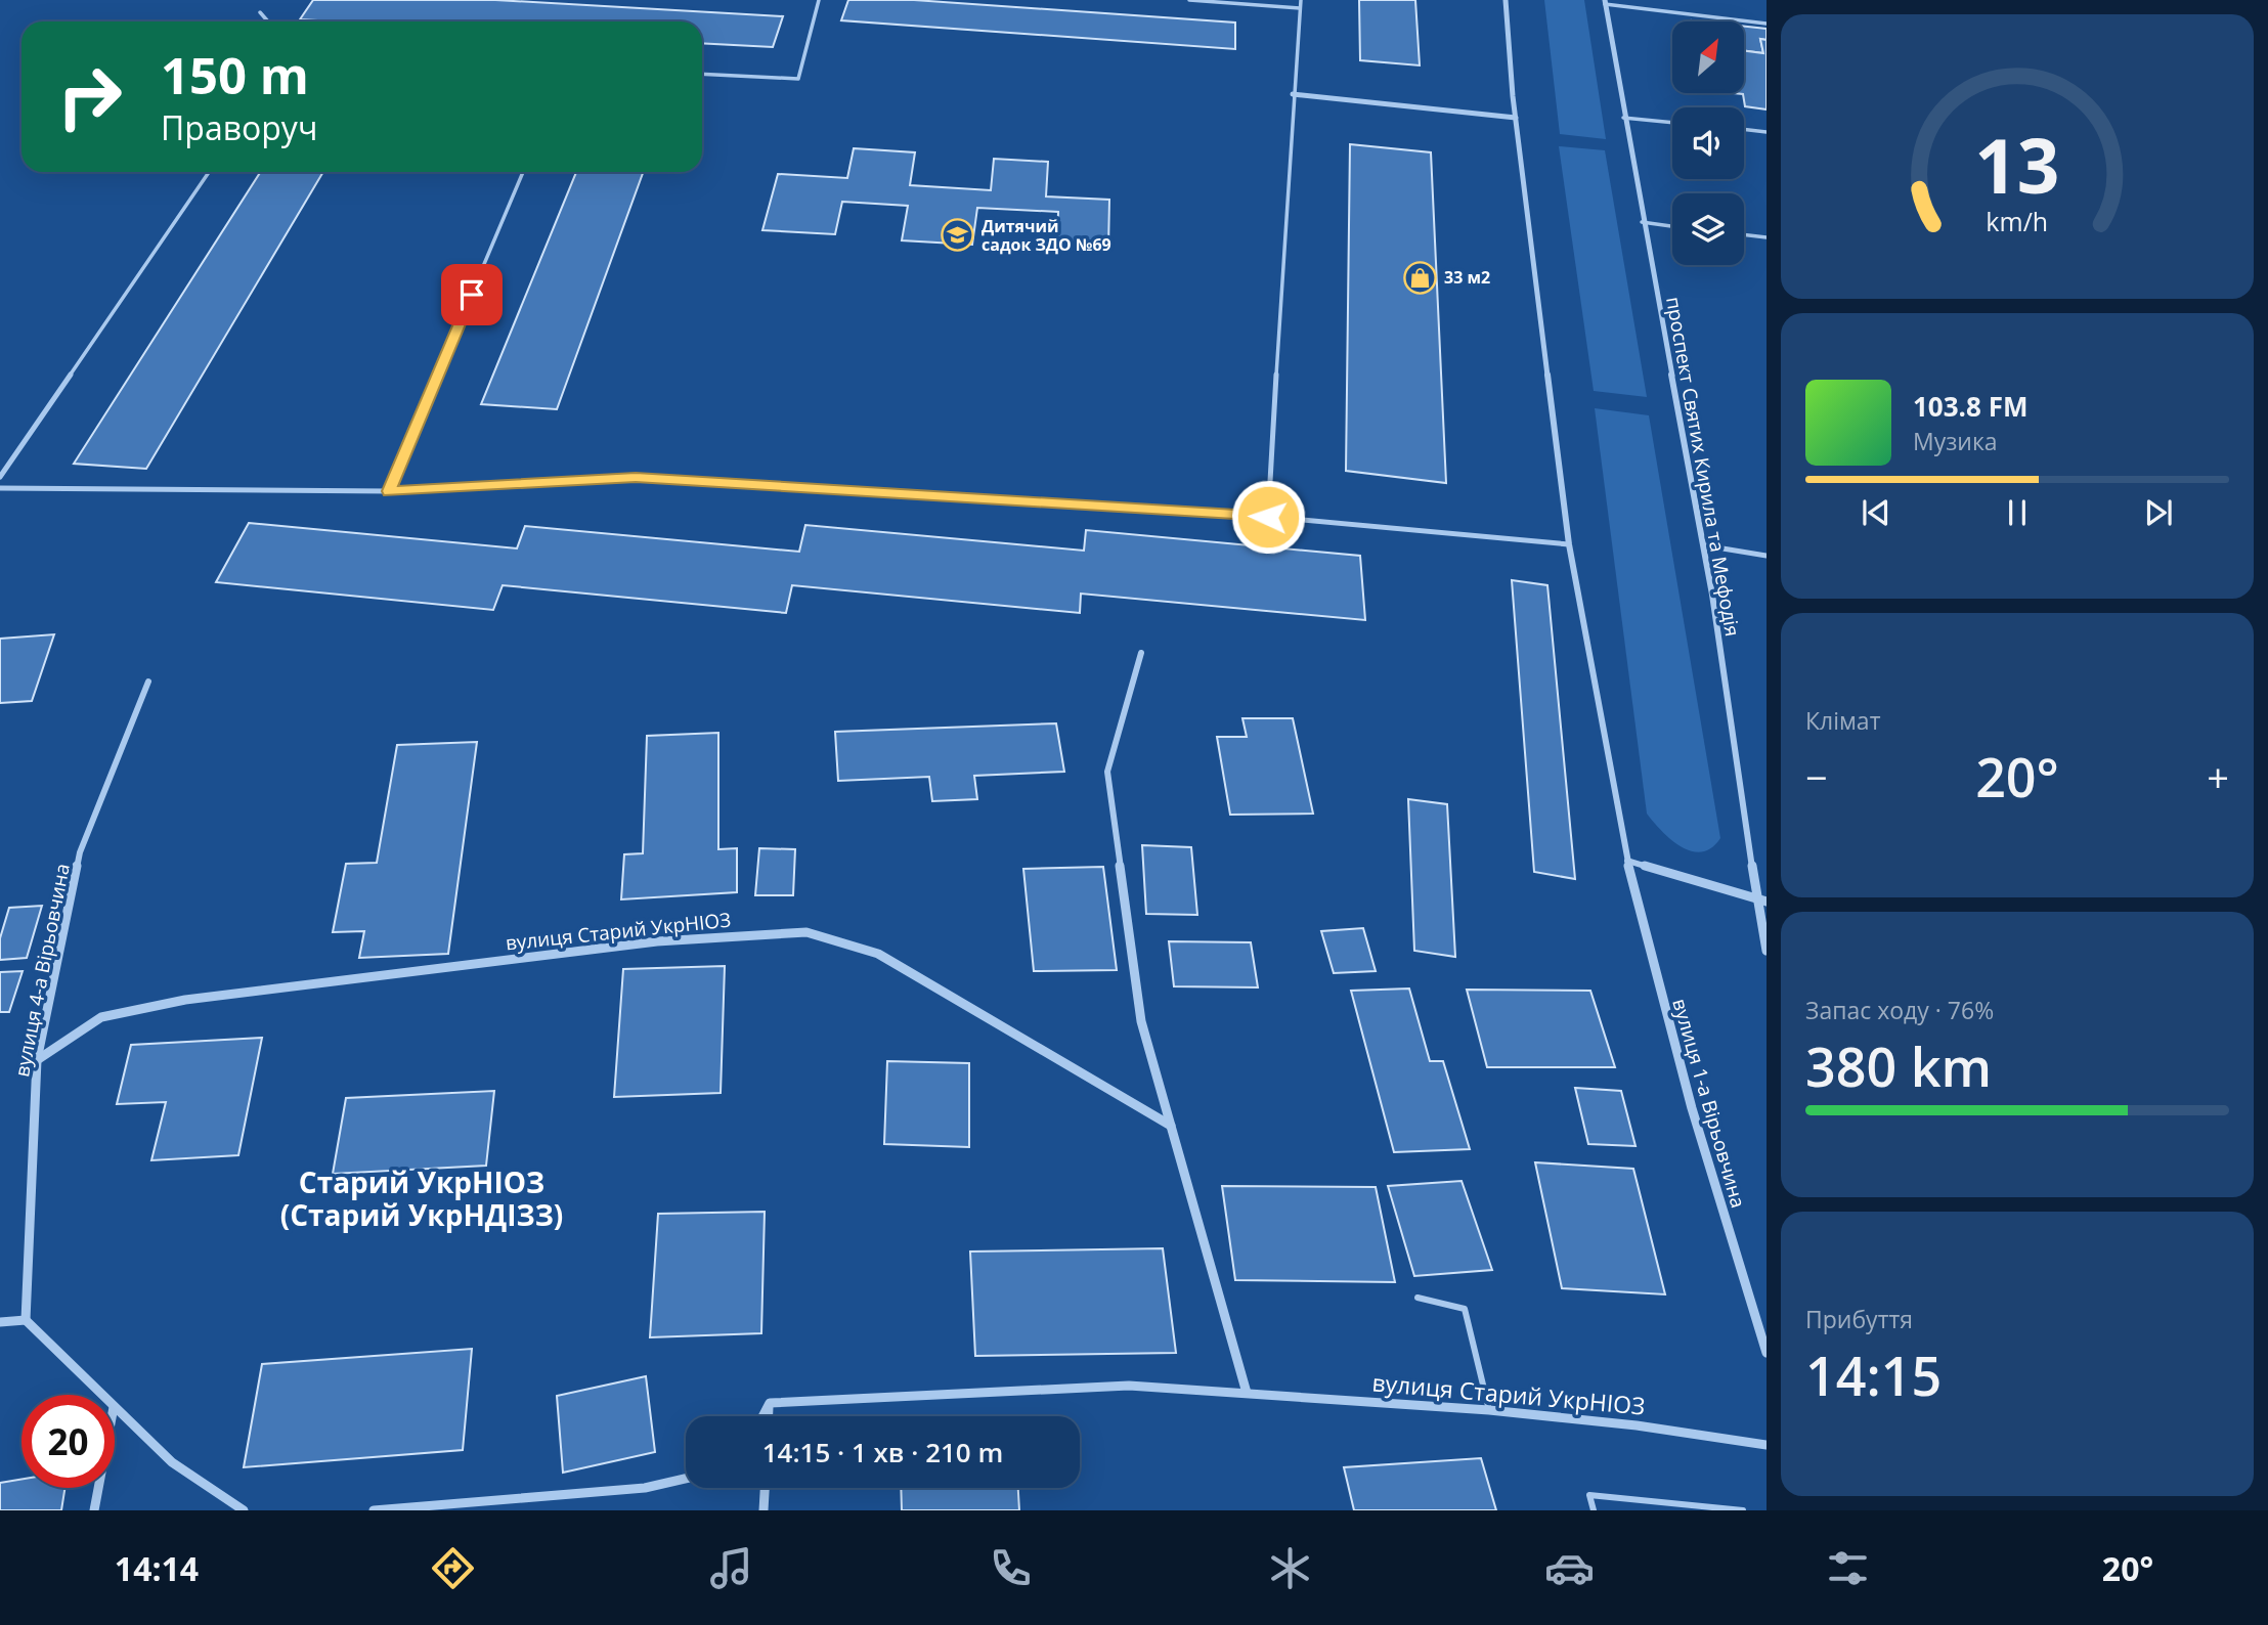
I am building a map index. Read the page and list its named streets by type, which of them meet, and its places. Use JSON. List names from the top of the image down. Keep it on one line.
{"streets":{"street":["проспект Святих Кирила та Мефодія","вулиця Старий УкрНІОЗ","вулиця 4-а Вірьовчинa","вулиця 1-а Вірьовчина"]},"crossings":[["вулиця Старий УкрНІОЗ","вулиця 4-а Вірьовчинa"]],"districts":["Старий УкрНІОЗ (Старий УкрНДІЗЗ)"],"places":{"school or university":["Дитячий садок ЗДО №69"],"shop":["33 м2"]},"north":"top right","page":{"turn":["150 m","Праворуч"],"song":["103.8 FM","Музика"],"tile":["Клімат",["Запас ходу · 76%","380 km"],["Прибуття","14:15"]],"heat":["−","20°","+"],"limit":"20","trip":"14:15 · 1 хв · 210 m","tabs":["14:14","20°"],"gauge":["13","km/h"]}}
